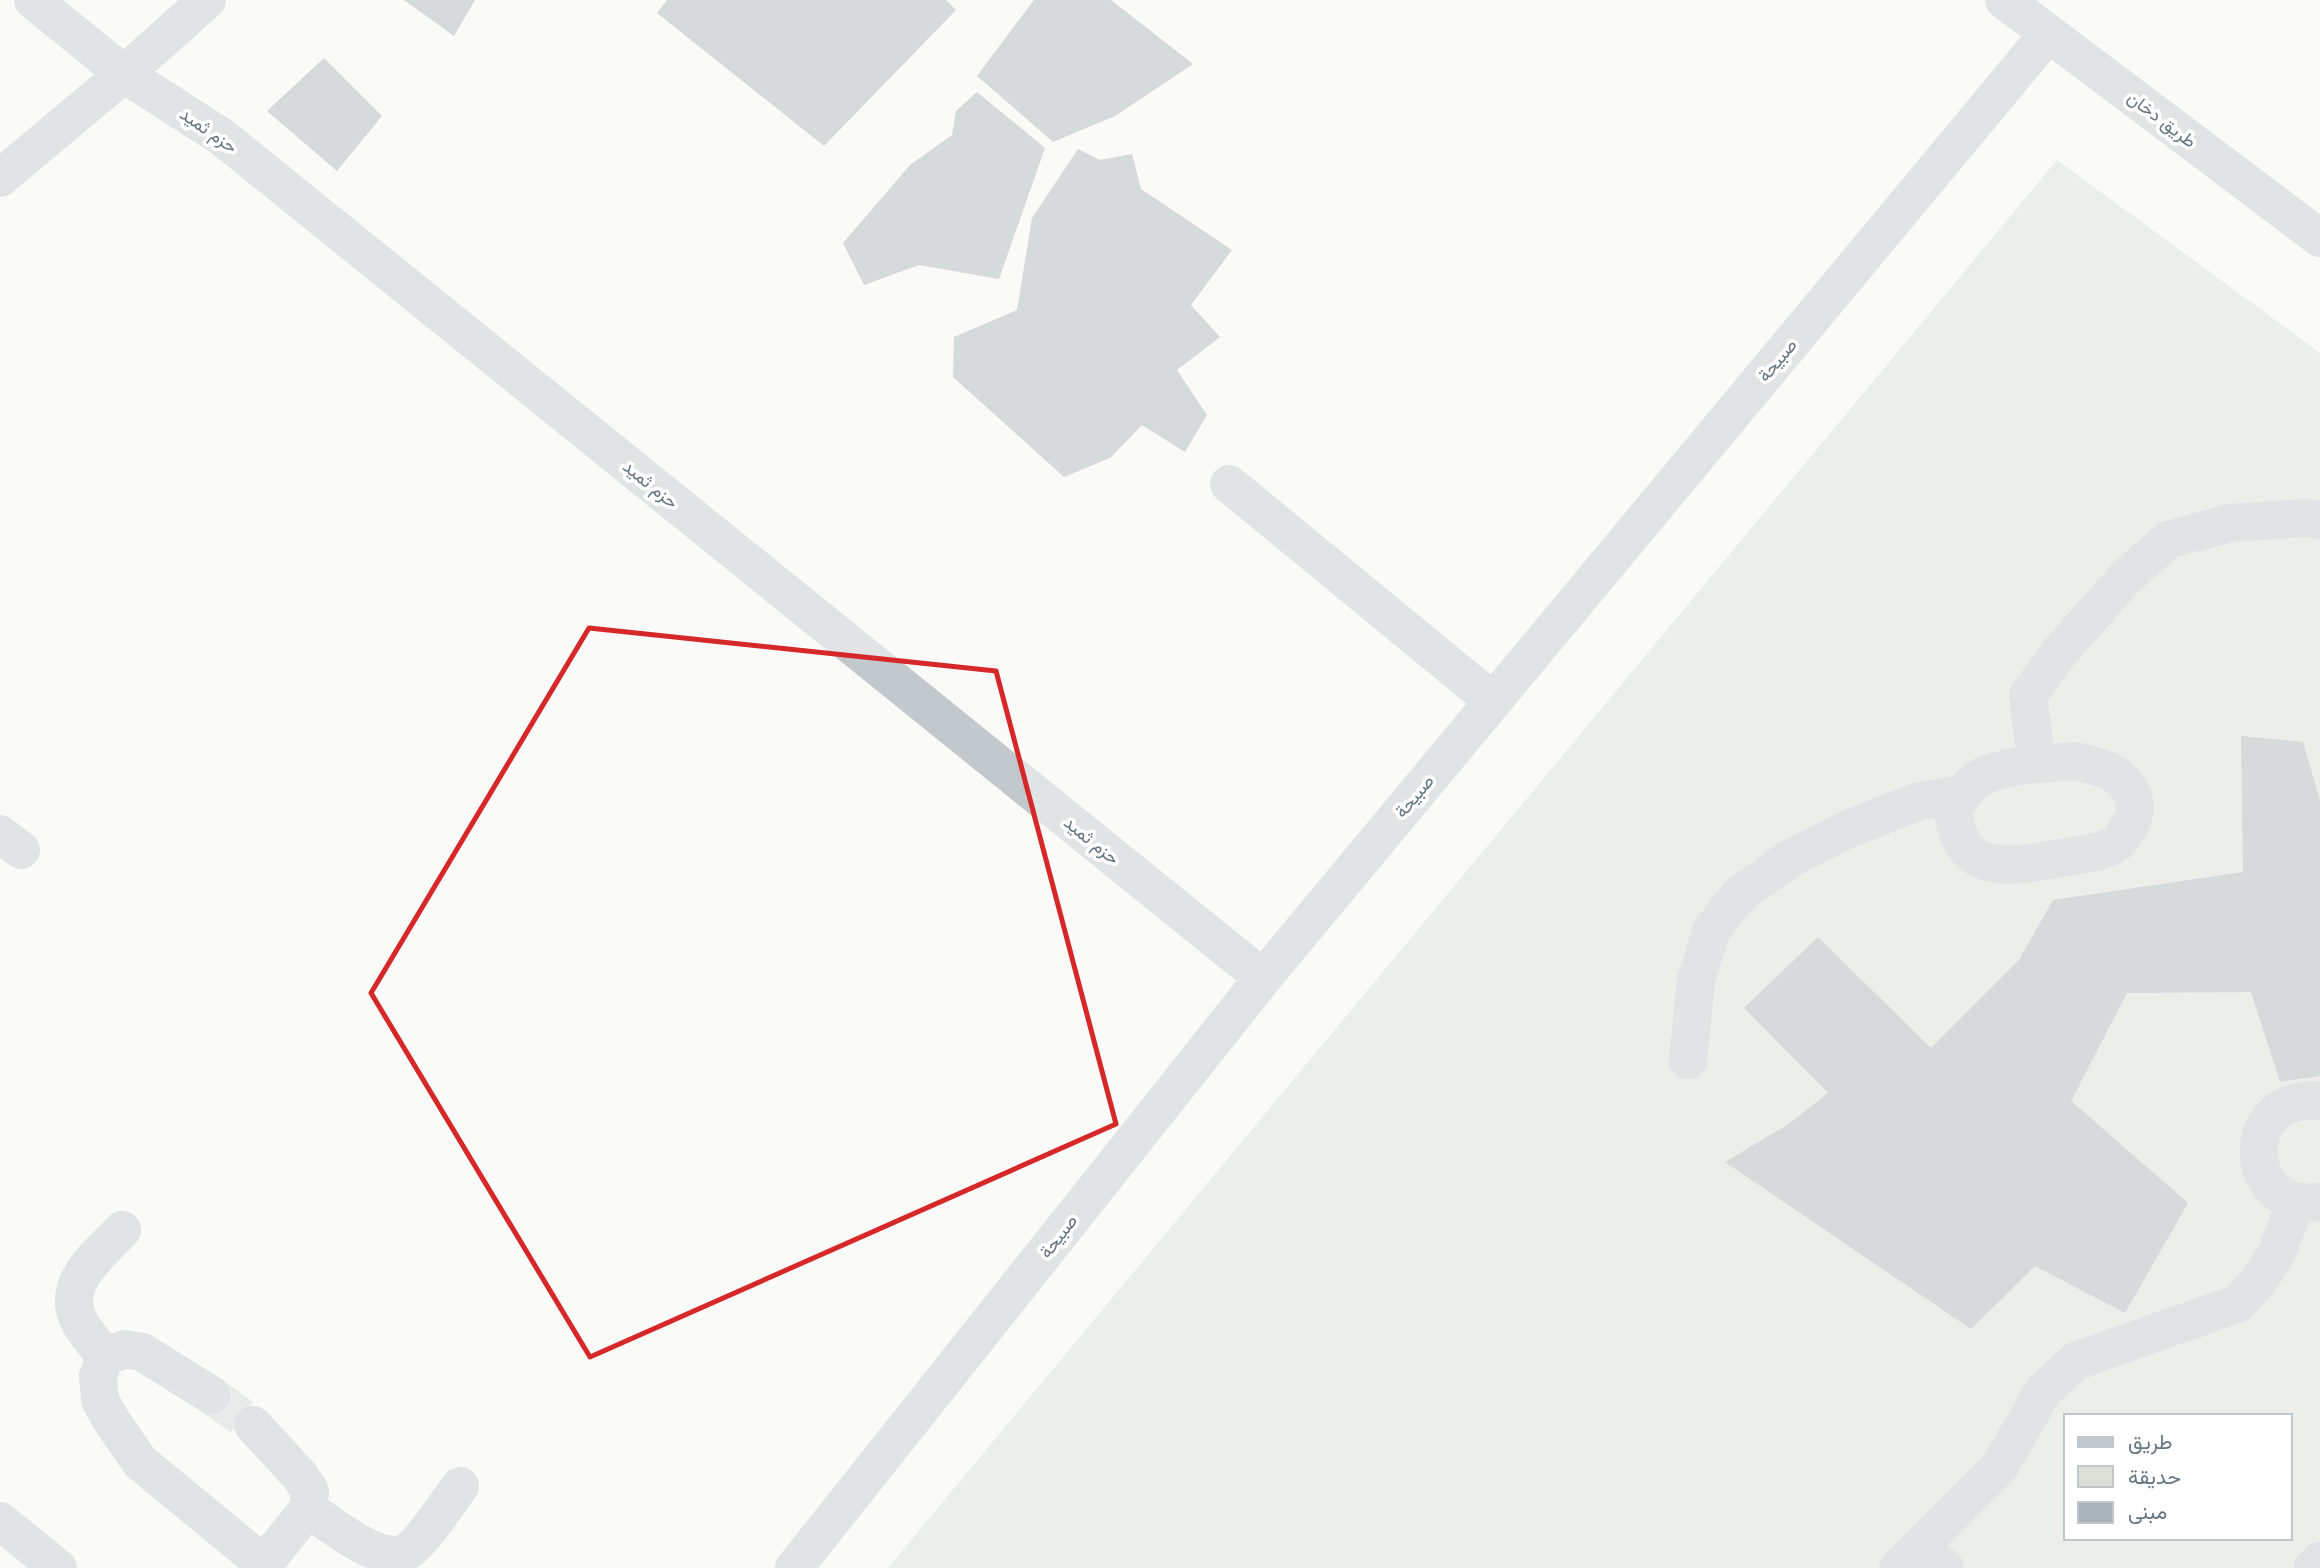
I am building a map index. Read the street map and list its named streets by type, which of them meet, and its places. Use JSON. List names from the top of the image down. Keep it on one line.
{"streets":{"street":["طريق دخان","حزم ثميد","صبيحة"]},"crossings":[["طريق دخان","صبيحة"],["حزم ثميد","صبيحة"]],"legend":["طريق","حديقة","مبنى"]}
